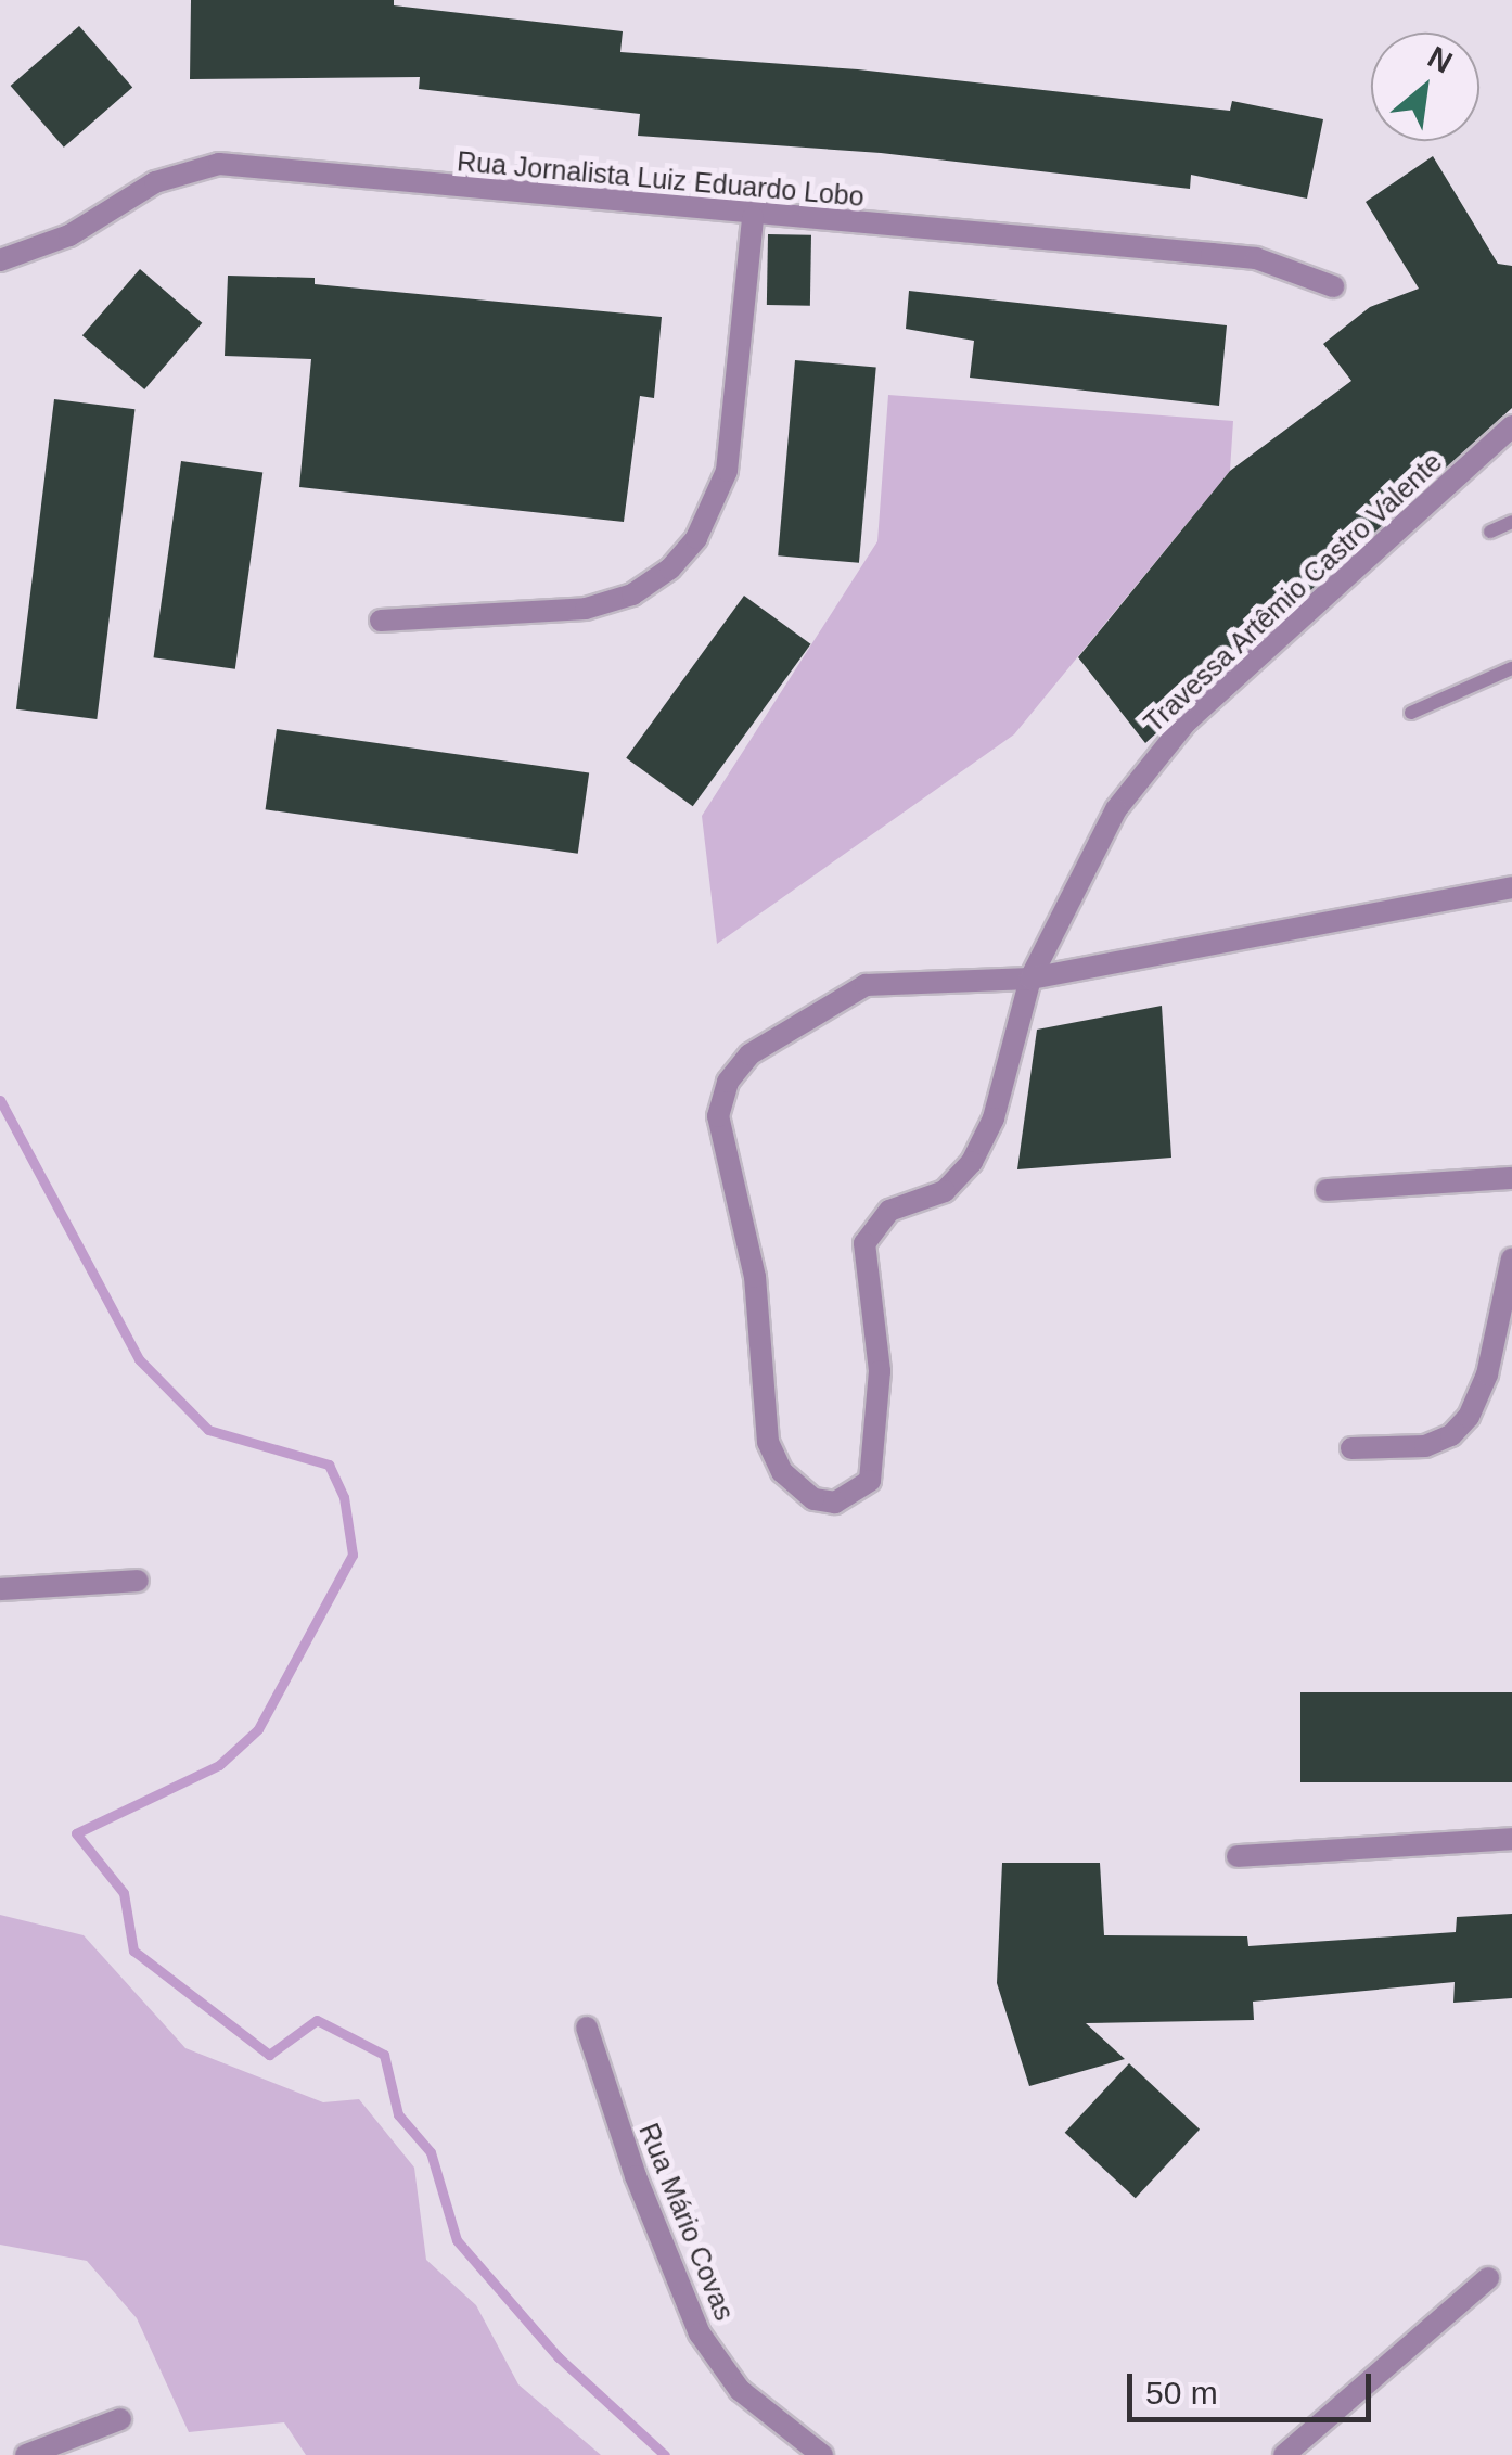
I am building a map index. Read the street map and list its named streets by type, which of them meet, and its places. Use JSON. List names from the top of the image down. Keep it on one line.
{"streets":{"street":["Rua Jornalista Luiz Eduardo Lobo","Travessa Artêmio Castro Valente","Rua Mário Covas"]},"scale_bar":"50 m","north":"top right"}
